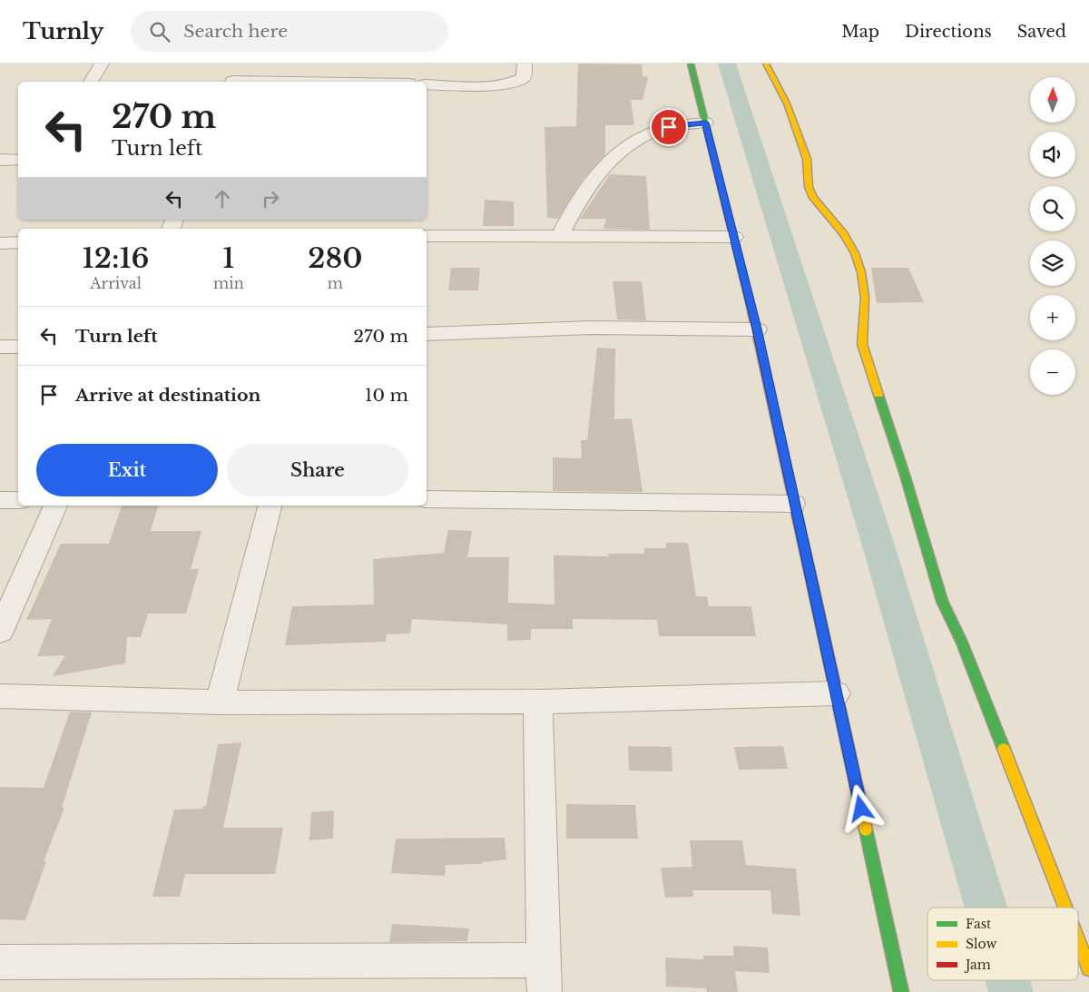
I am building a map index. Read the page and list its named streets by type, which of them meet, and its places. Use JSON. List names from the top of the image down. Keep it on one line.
{"legend":["Fast","Slow","Jam"],"north":"top","page":{"header":"Turnly","search":"Search here","nav":["Map","Directions","Saved"],"map_buttons":["+","−"],"turn":["270 m","Turn left"],"eta":["12:16","Arrival","1","min","280","m"],"list":[{"name":"Turn left","value":"270 m"},{"name":"Arrive at destination","value":"10 m"}],"buttons":["Exit","Share"]}}
